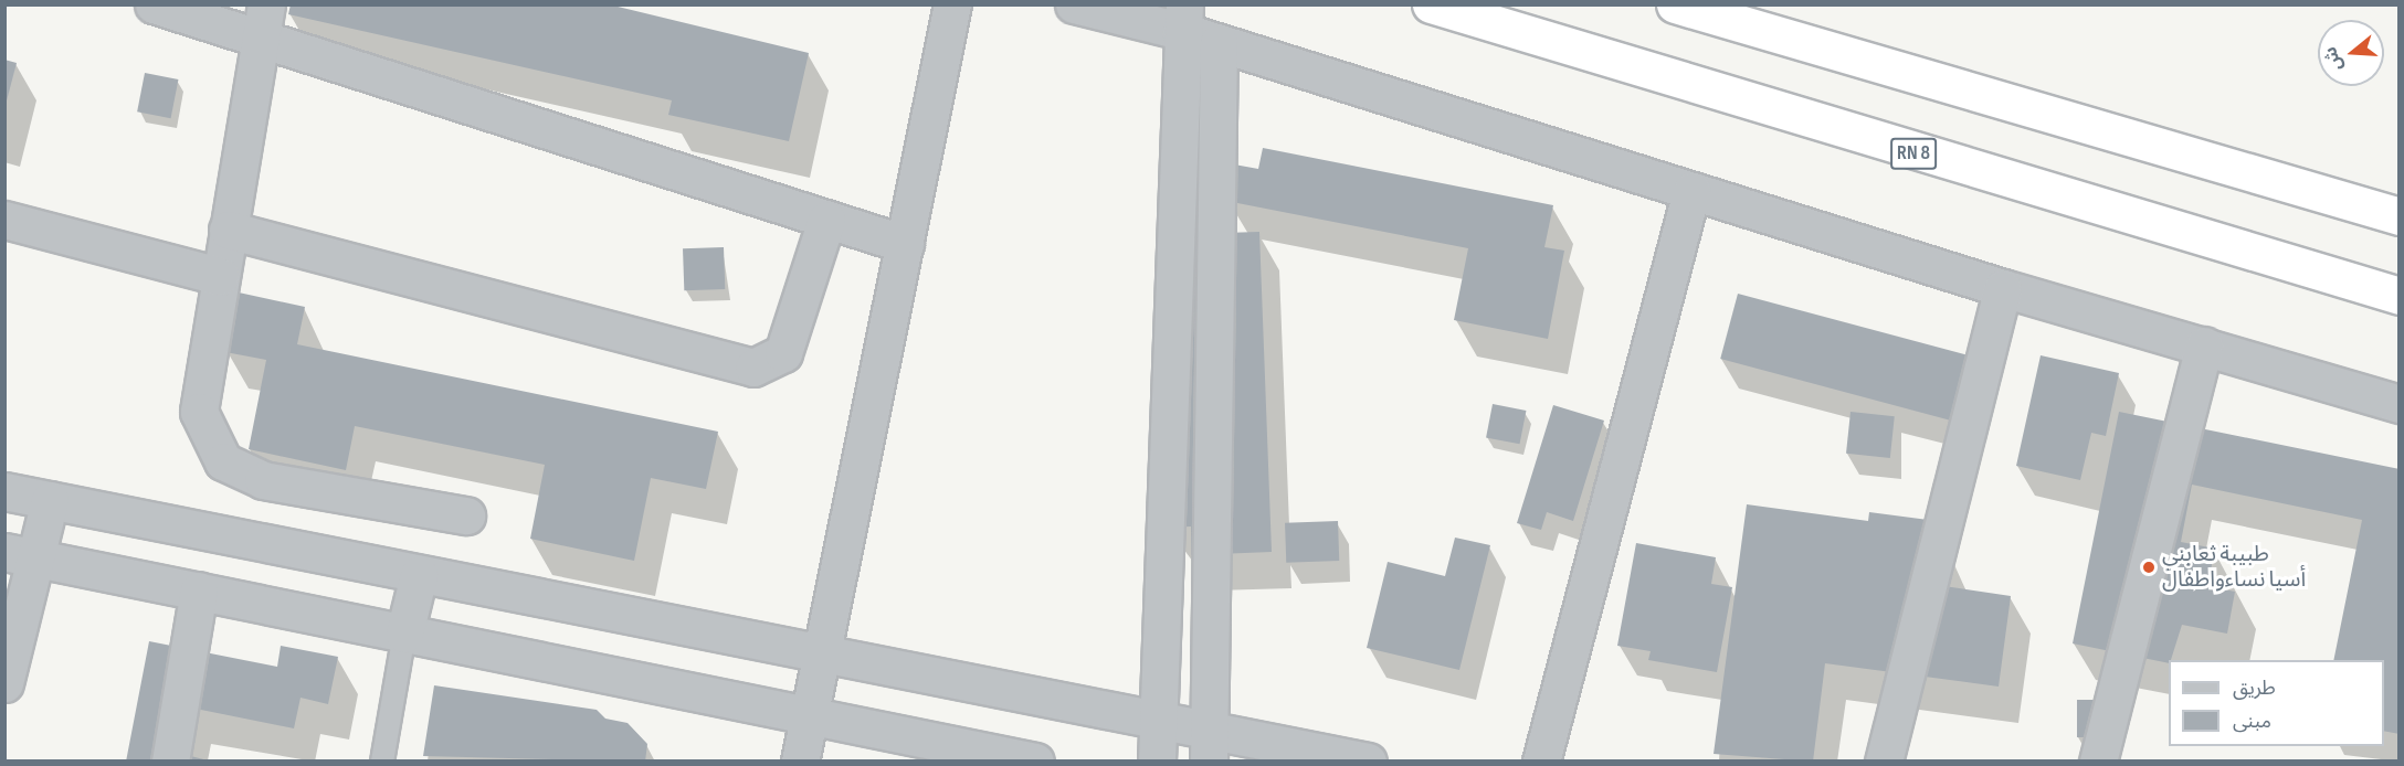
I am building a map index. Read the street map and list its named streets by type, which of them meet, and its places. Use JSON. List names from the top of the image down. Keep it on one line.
{"streets":{"highway":["RN 8"]},"places":["طبيبة ثعابني أسيا نساءواطفال"],"legend":["طريق","مبنى"],"north":"left"}
